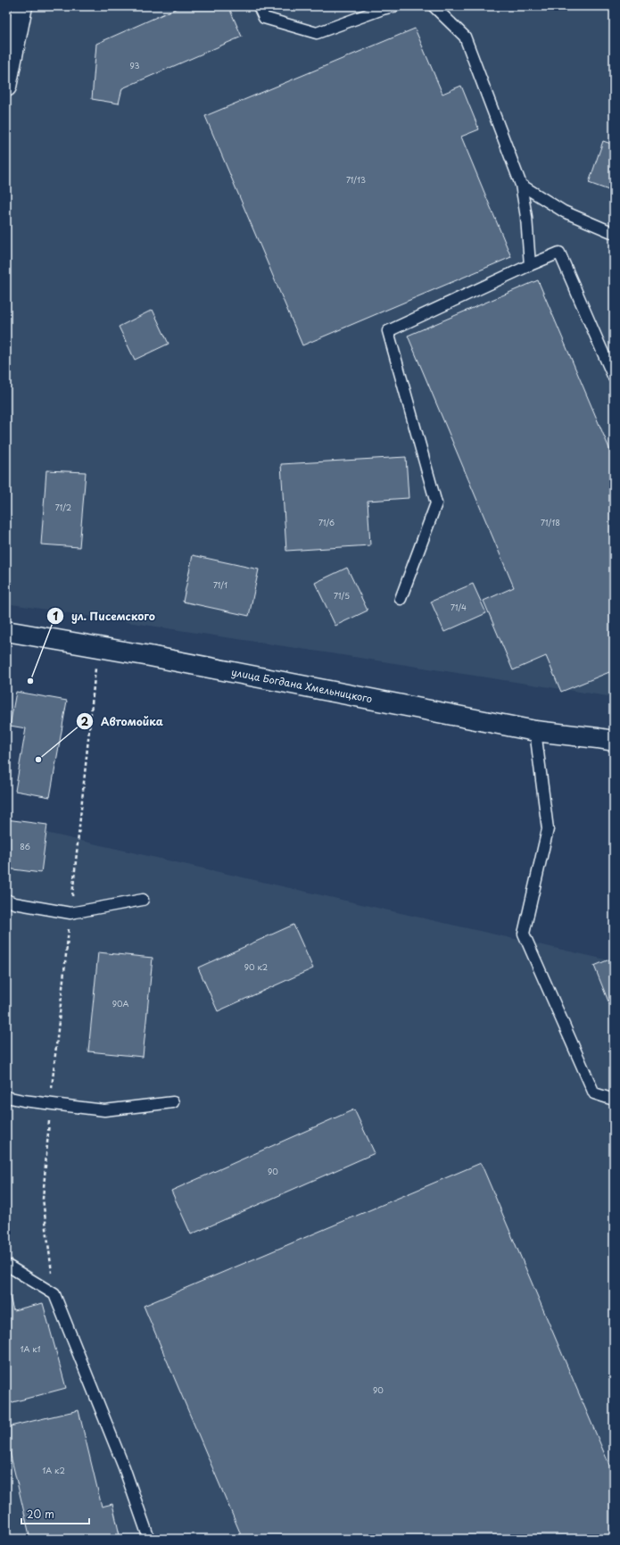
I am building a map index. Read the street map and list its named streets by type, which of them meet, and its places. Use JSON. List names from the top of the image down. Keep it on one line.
{"streets":{"main road":["улица Богдана Хмельницкого"]},"places":["ул. Писемского","Автомойка"],"house_numbers":["93","71/13","71/2","71/6","71/18","71/1","71/5","71/4","86","90 к2","90А","90","1А к1","90","1А к2"],"scale_bar":"20 m"}
